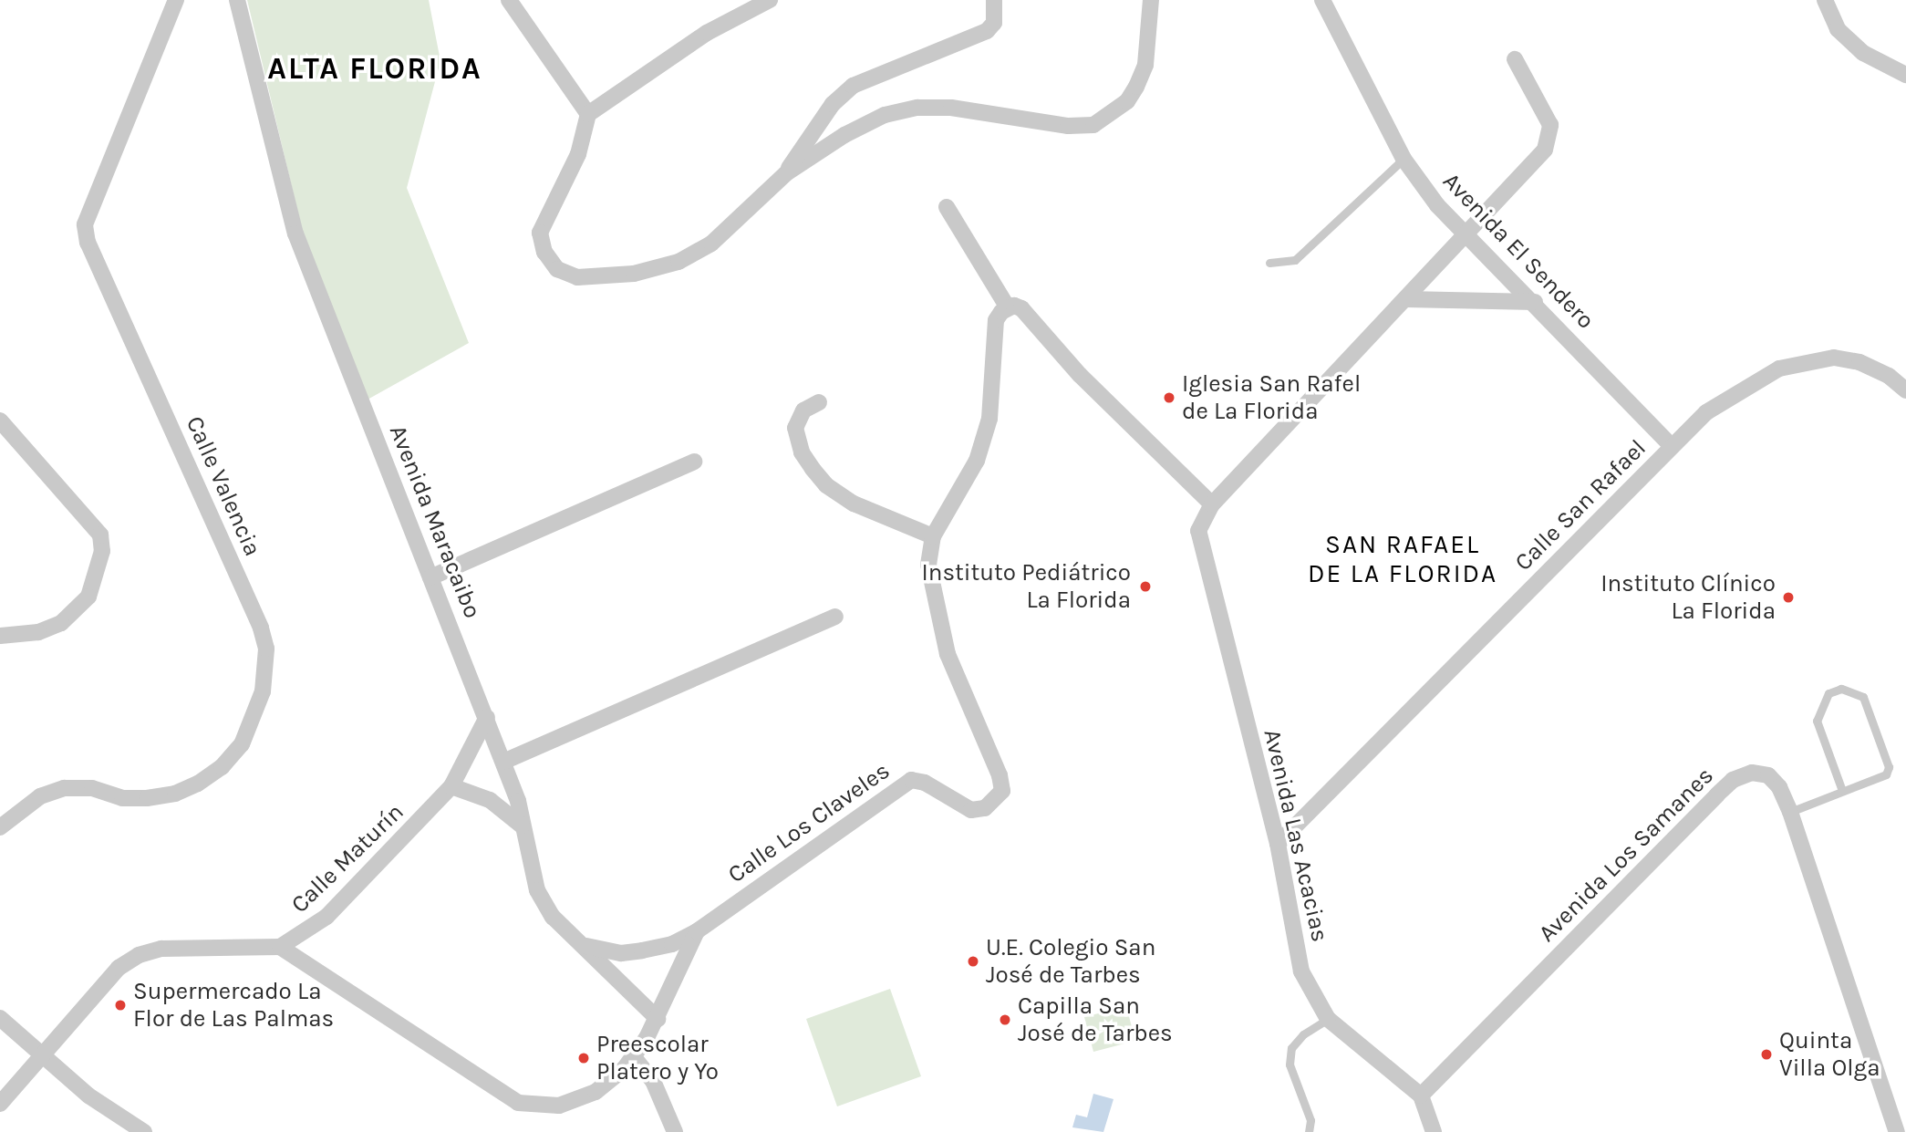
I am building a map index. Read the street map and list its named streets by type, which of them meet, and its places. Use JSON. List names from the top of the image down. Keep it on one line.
{"streets":{"street":["Avenida El Sendero","Calle Valencia","Calle San Rafael","Avenida Maracaibo","Calle Los Claveles","Avenida Las Acacias","Avenida Los Samanes","Calle Maturín"]},"crossings":[["Avenida El Sendero","Calle San Rafael"],["Avenida El Sendero","Avenida Las Acacias"],["Calle San Rafael","Avenida Las Acacias"],["Avenida Maracaibo","Calle Maturín"],["Avenida Las Acacias","Avenida Los Samanes"]],"districts":["ALTA FLORIDA","SAN RAFAEL DE LA FLORIDA"],"places":["Iglesia San Rafel de La Florida","Instituto Pediátrico La Florida","Instituto Clínico La Florida","U.E. Colegio San José de Tarbes","Supermercado La Flor de Las Palmas","Capilla San José de Tarbes","Quinta Villa Olga","Preescolar Platero y Yo"]}
